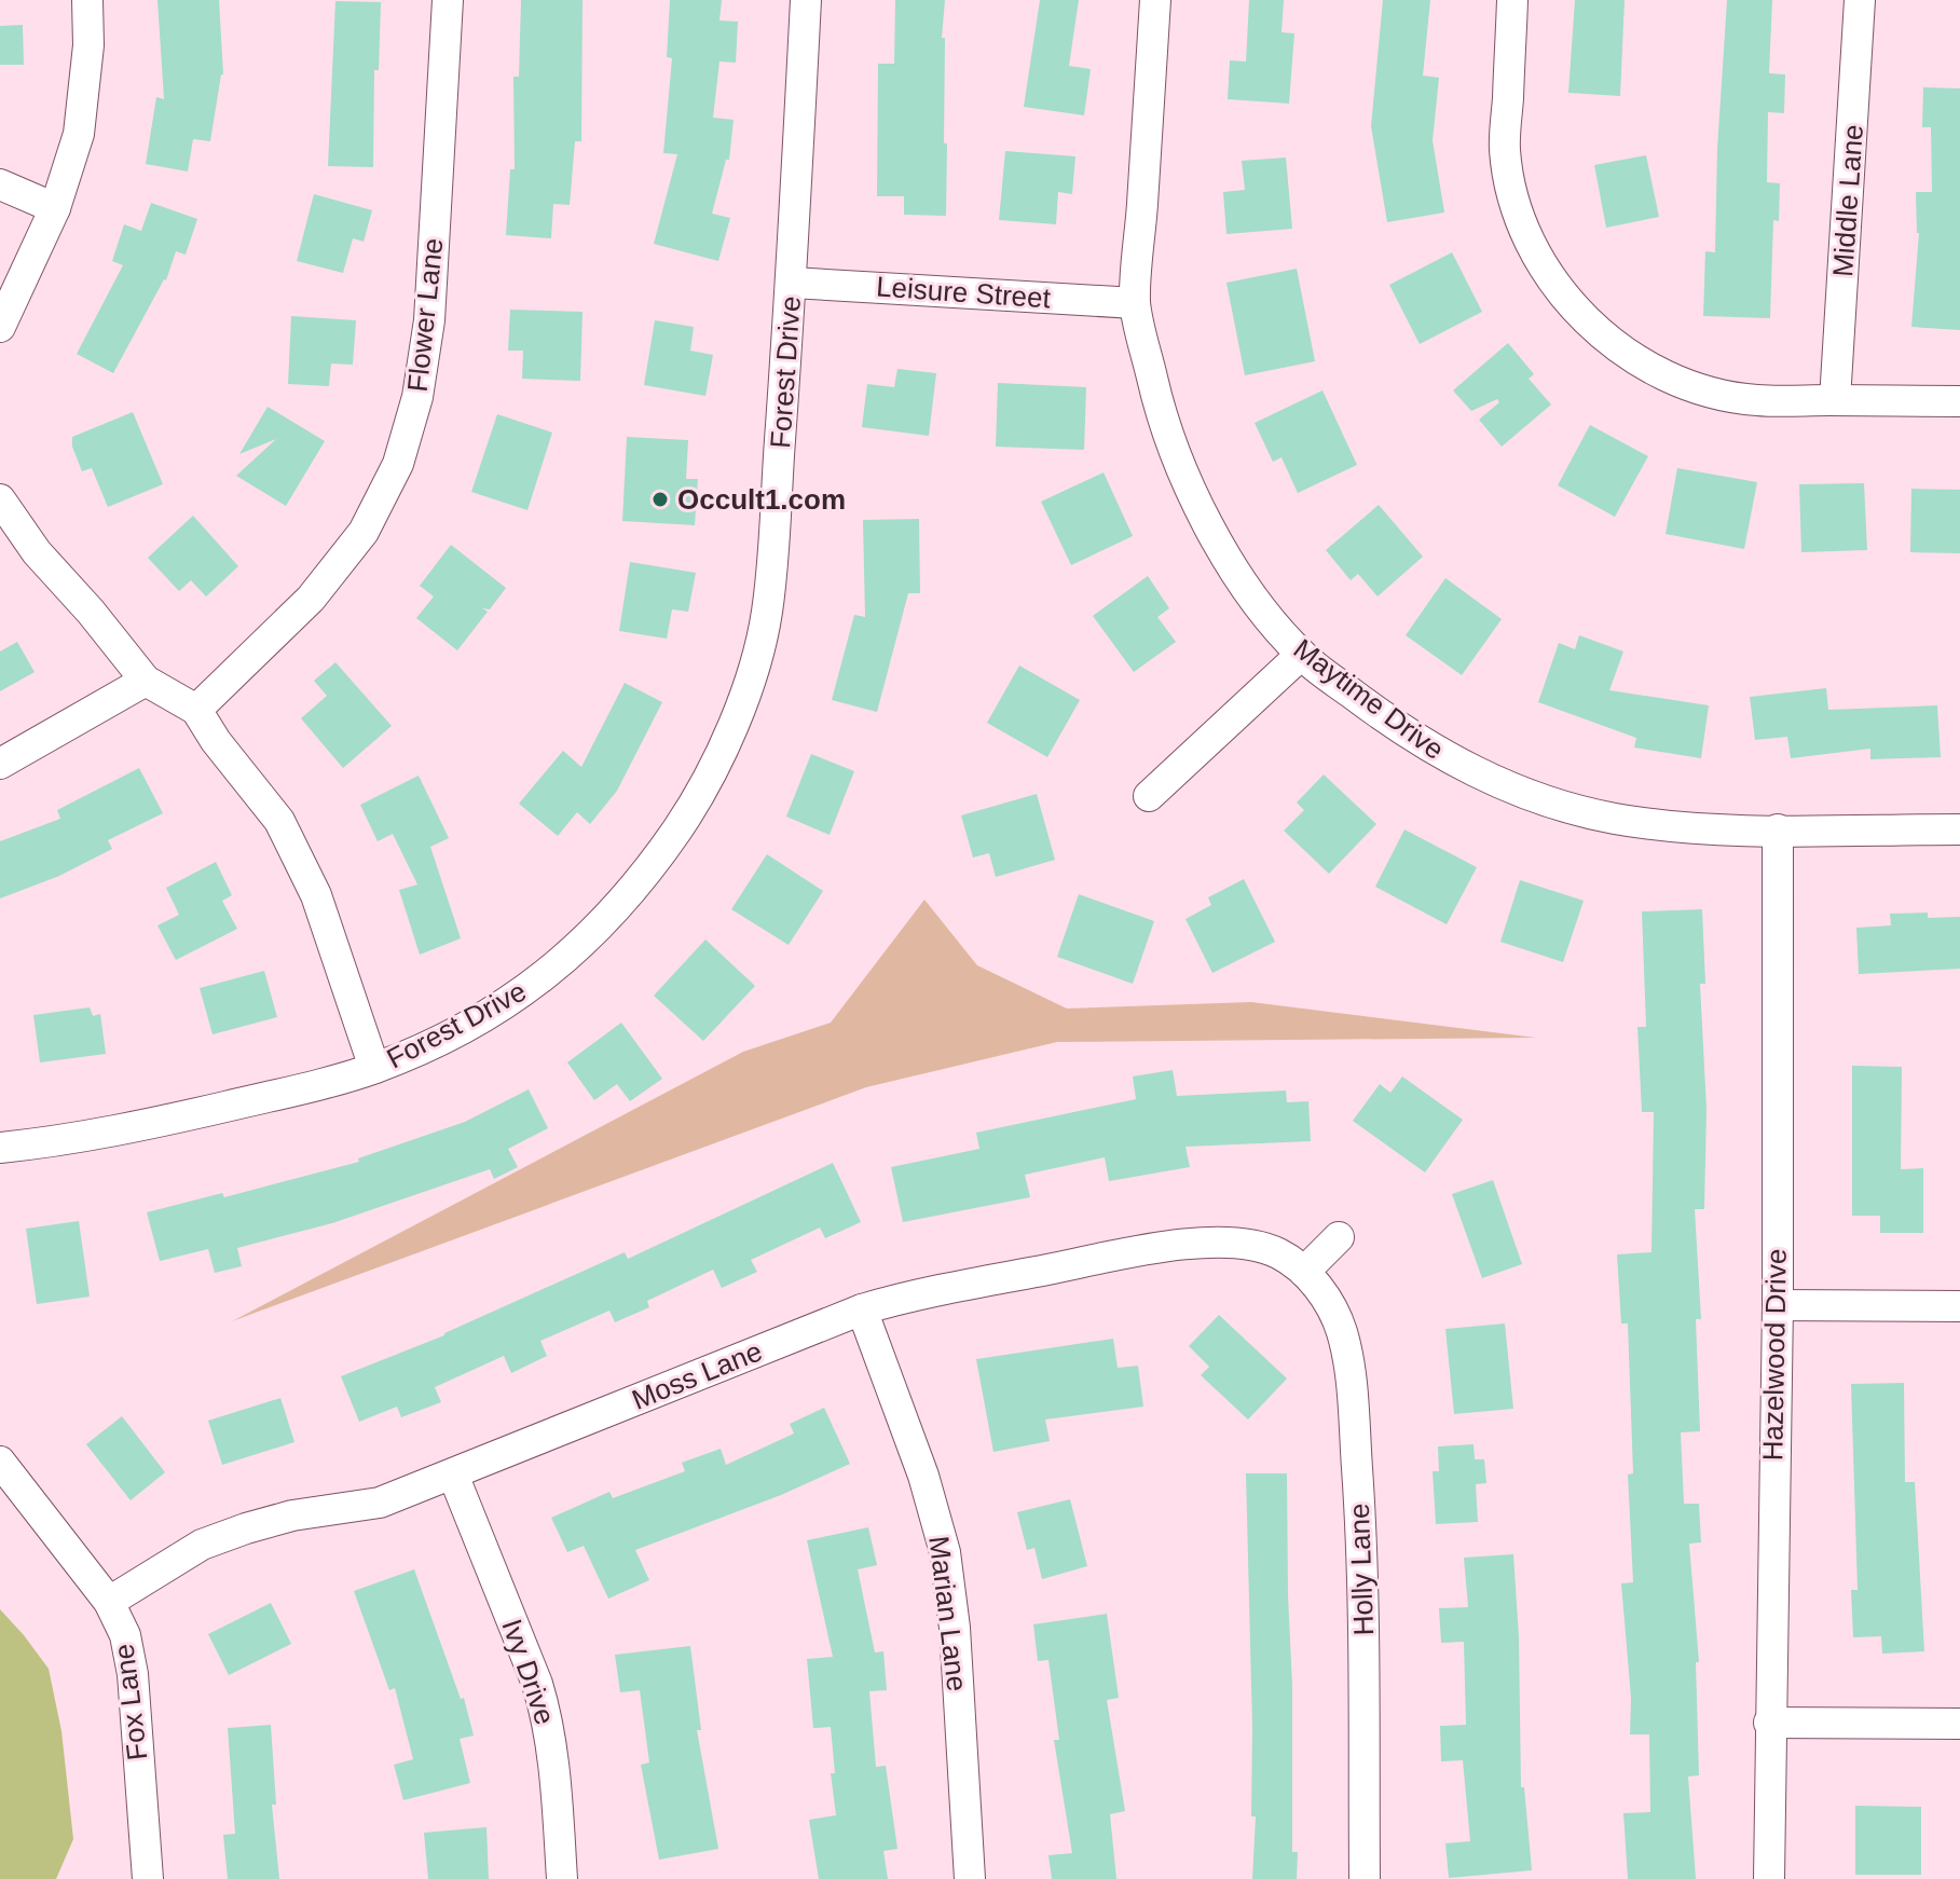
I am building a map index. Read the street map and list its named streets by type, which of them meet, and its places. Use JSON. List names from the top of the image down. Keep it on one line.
{"streets":{"street":["Middle Lane","Leisure Street","Flower Lane","Forest Drive","Maytime Drive","Hazelwood Drive","Moss Lane","Holly Lane","Marian Lane","Ivy Drive","Fox Lane"]},"crossings":[["Leisure Street","Forest Drive"],["Leisure Street","Maytime Drive"],["Maytime Drive","Hazelwood Drive"],["Moss Lane","Holly Lane"],["Moss Lane","Marian Lane"],["Moss Lane","Ivy Drive"],["Moss Lane","Fox Lane"]],"places":["Occult1.com"]}
